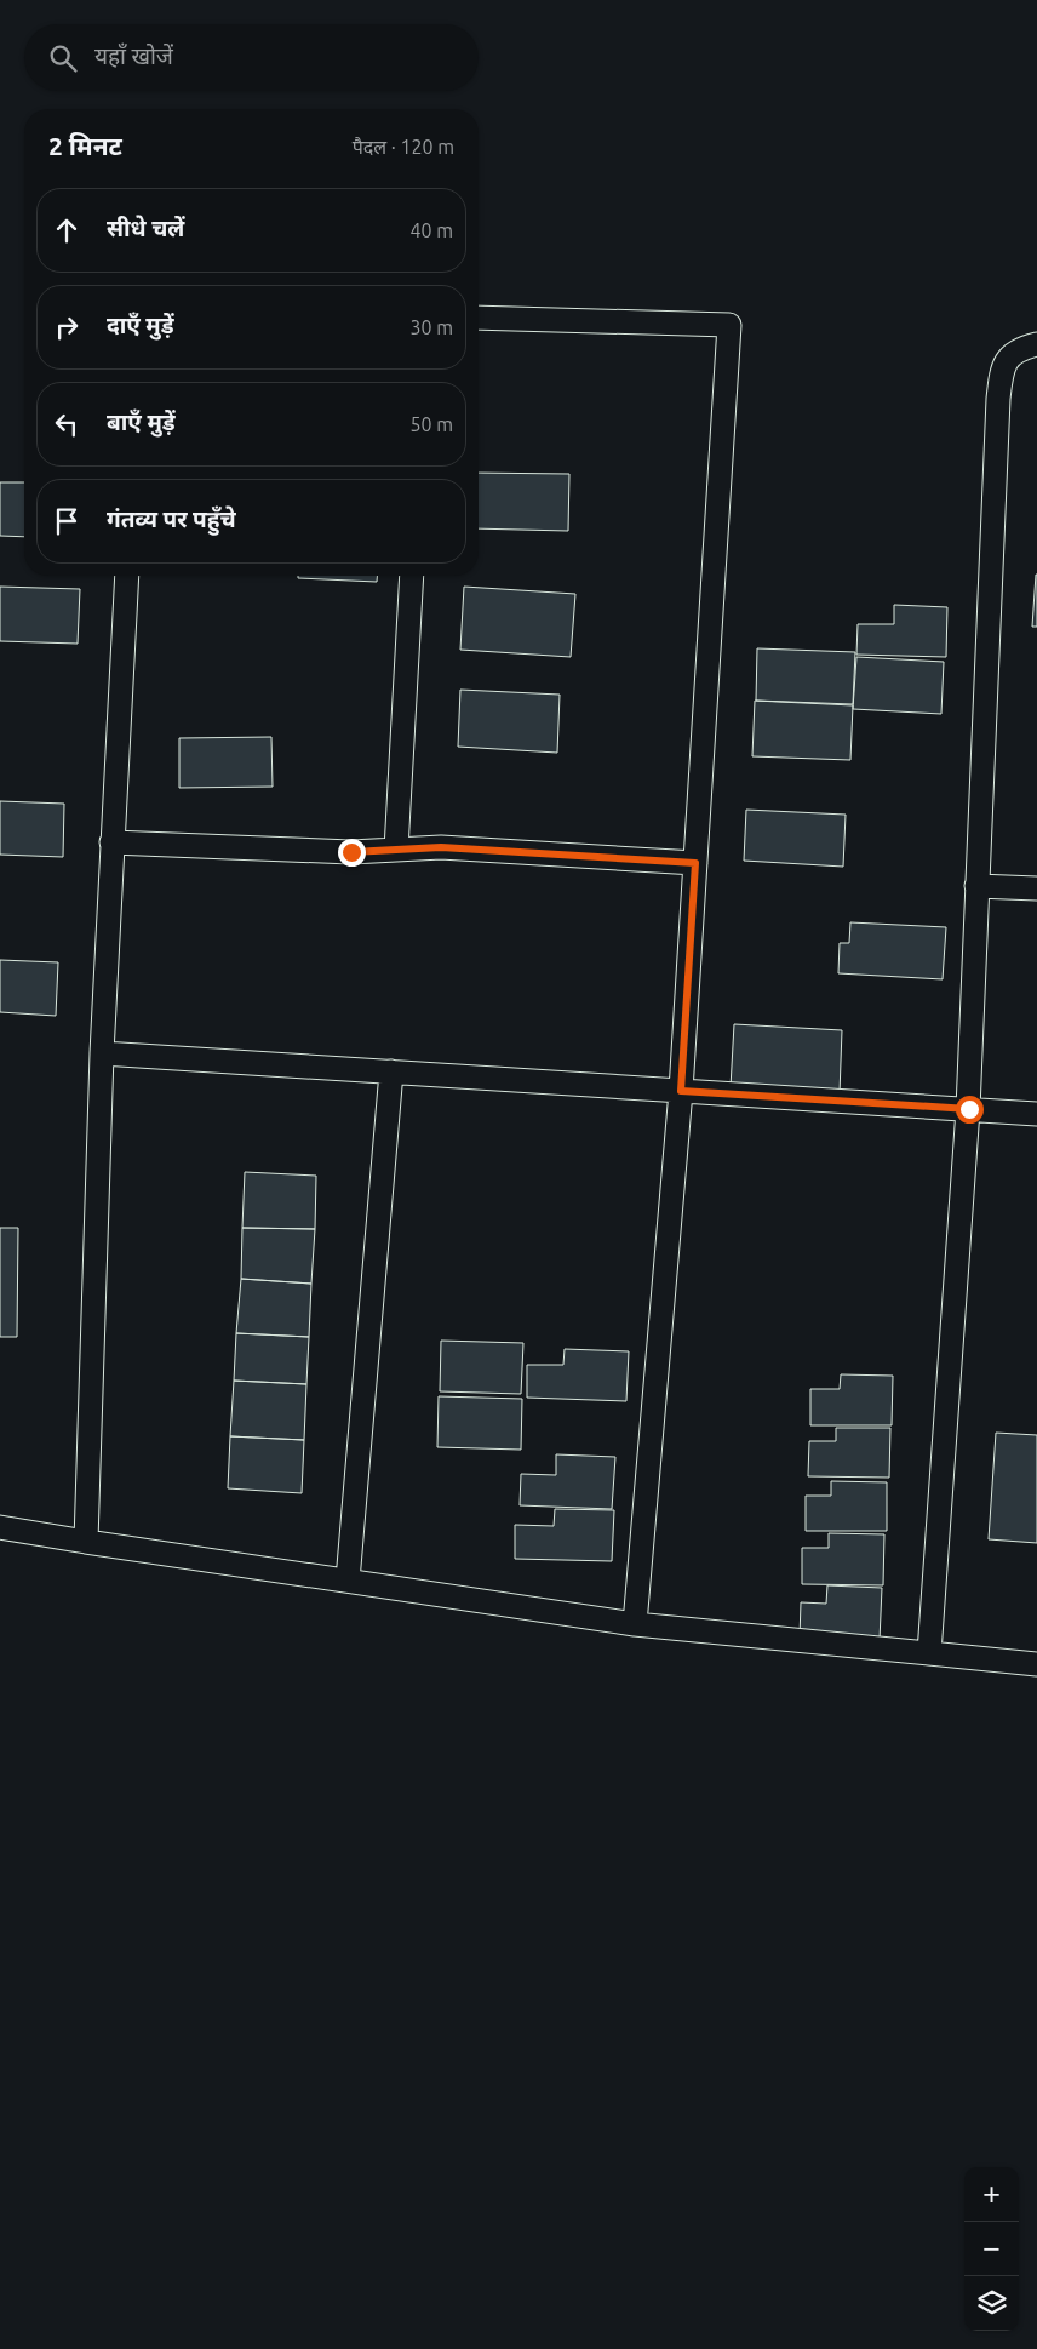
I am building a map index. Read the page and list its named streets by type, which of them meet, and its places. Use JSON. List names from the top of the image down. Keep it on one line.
{"page":{"search":"यहाँ खोजें","heading":["2 मिनट","पैदल · 120 m"],"list":[["सीधे चलें","40 m"],["दाएँ मुड़ें","30 m"],["बाएँ मुड़ें","50 m"],"गंतव्य पर पहुँचे"],"map_buttons":["+","−"]}}
